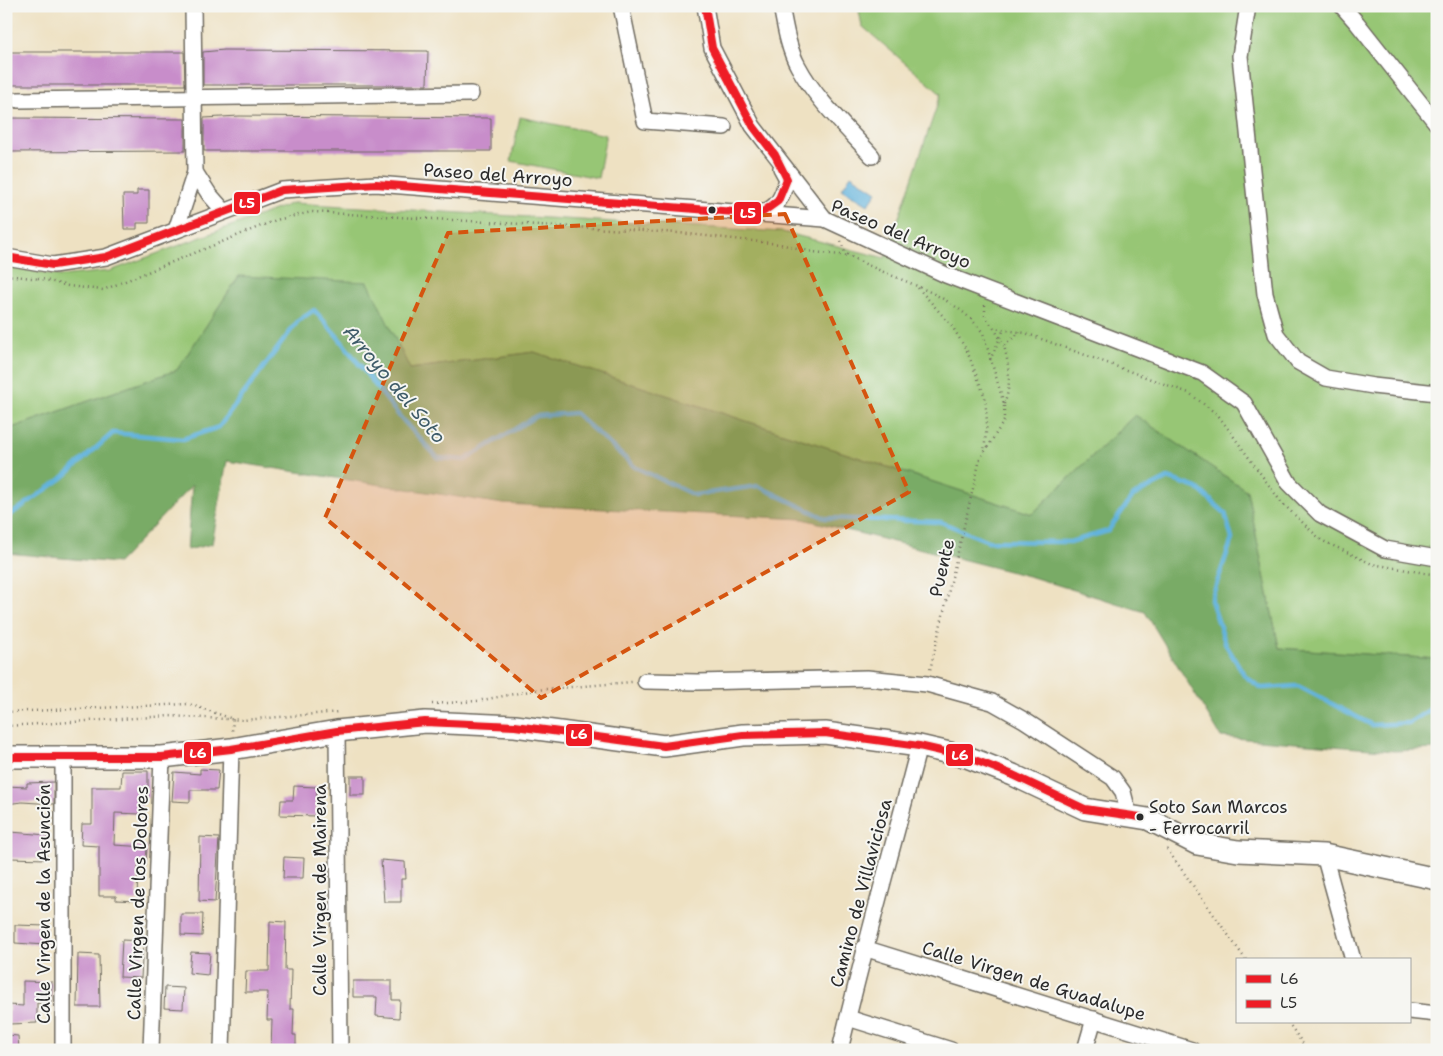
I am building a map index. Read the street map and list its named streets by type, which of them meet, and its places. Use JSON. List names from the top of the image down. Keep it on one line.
{"streets":{"street":["Paseo del Arroyo","Calle Virgen de Mairena","Camino de Villaviciosa","Calle Virgen de los Dolores","Calle Virgen de la Asunción","Calle Virgen de Guadalupe"],"path":["Puente"]},"crossings":[["Camino de Villaviciosa","Calle Virgen de Guadalupe"]],"water":["Arroyo del Soto"],"places":["Soto San Marcos - Ferrocarril"],"lines":["transit line L5","transit line L6"],"legend":["L6","L5"]}
